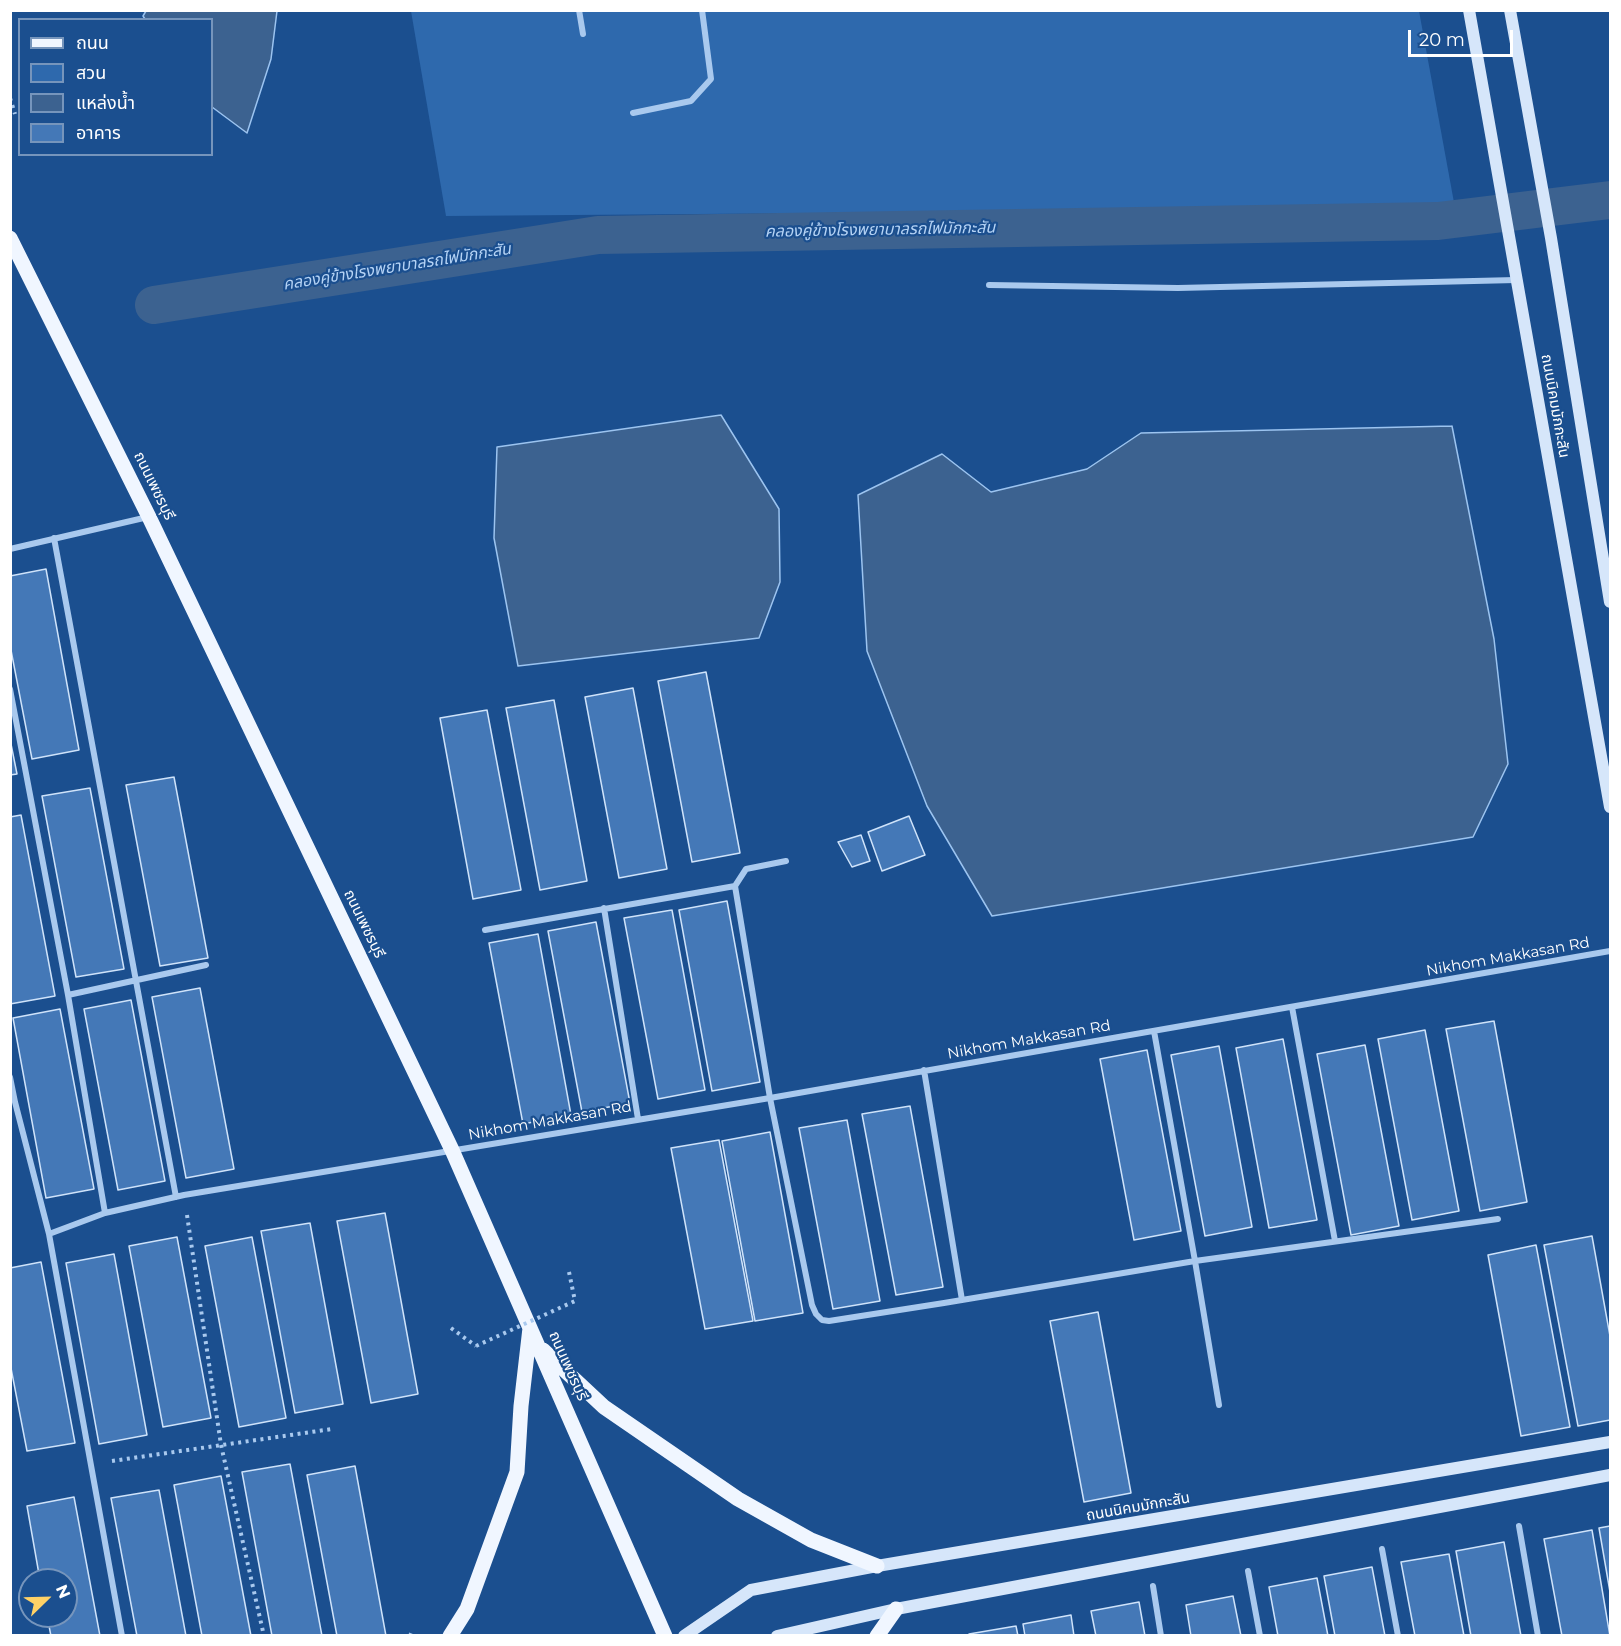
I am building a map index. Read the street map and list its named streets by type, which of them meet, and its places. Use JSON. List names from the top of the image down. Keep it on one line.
{"streets":{"main road":["ถนนเพชรบุรี"],"street":["ถนนนิคมมักกะสัน","Nikhom Makkasan Rd"]},"crossings":[["ถนนเพชรบุรี","Nikhom Makkasan Rd"]],"water":["คลองคู่ข้างโรงพยาบาลรถไฟมักกะสัน"],"legend":["ถนน","สวน","แหล่งน้ำ","อาคาร"],"scale_bar":"20 m","north":"top right"}
